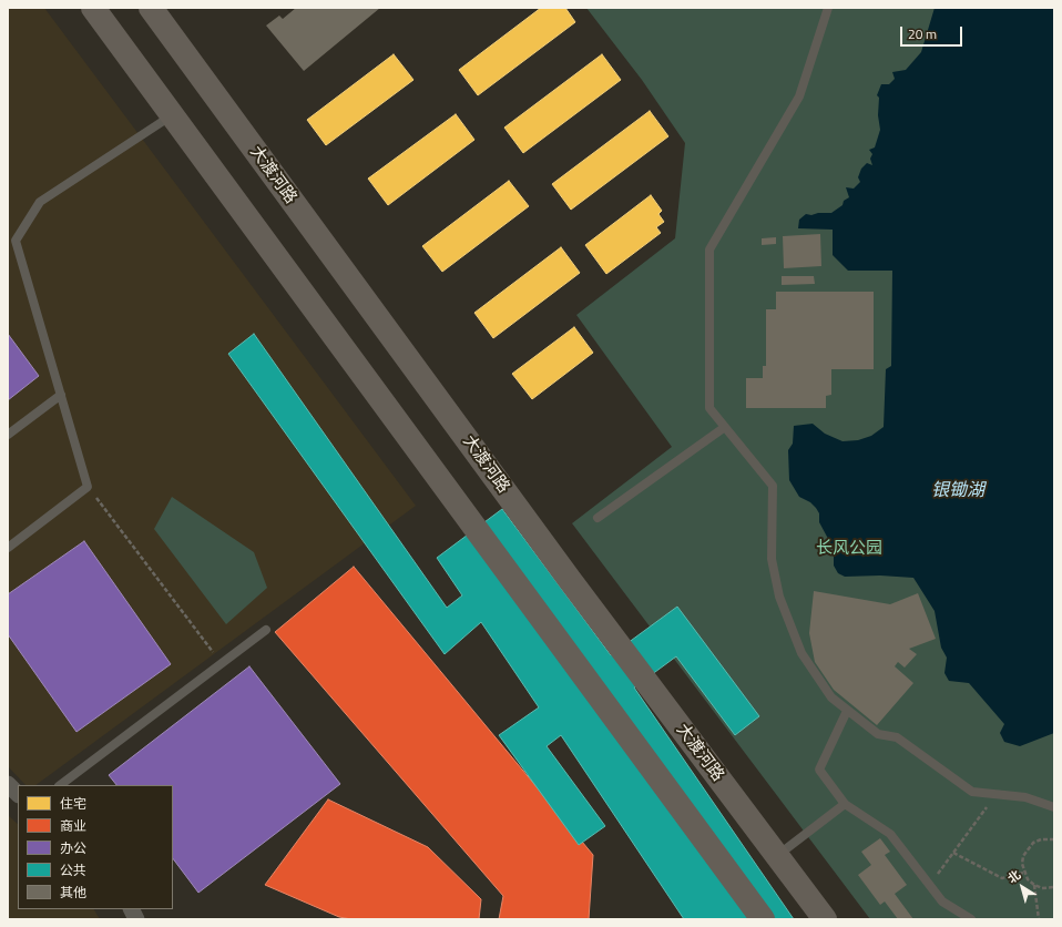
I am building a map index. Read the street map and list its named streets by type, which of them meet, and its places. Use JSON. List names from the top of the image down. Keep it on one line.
{"streets":{"main road":["大渡河路"]},"water":["银锄湖"],"parks":["长风公园"],"legend":["住宅","商业","办公","公共","其他"],"scale_bar":"20 m","north":"top left"}
